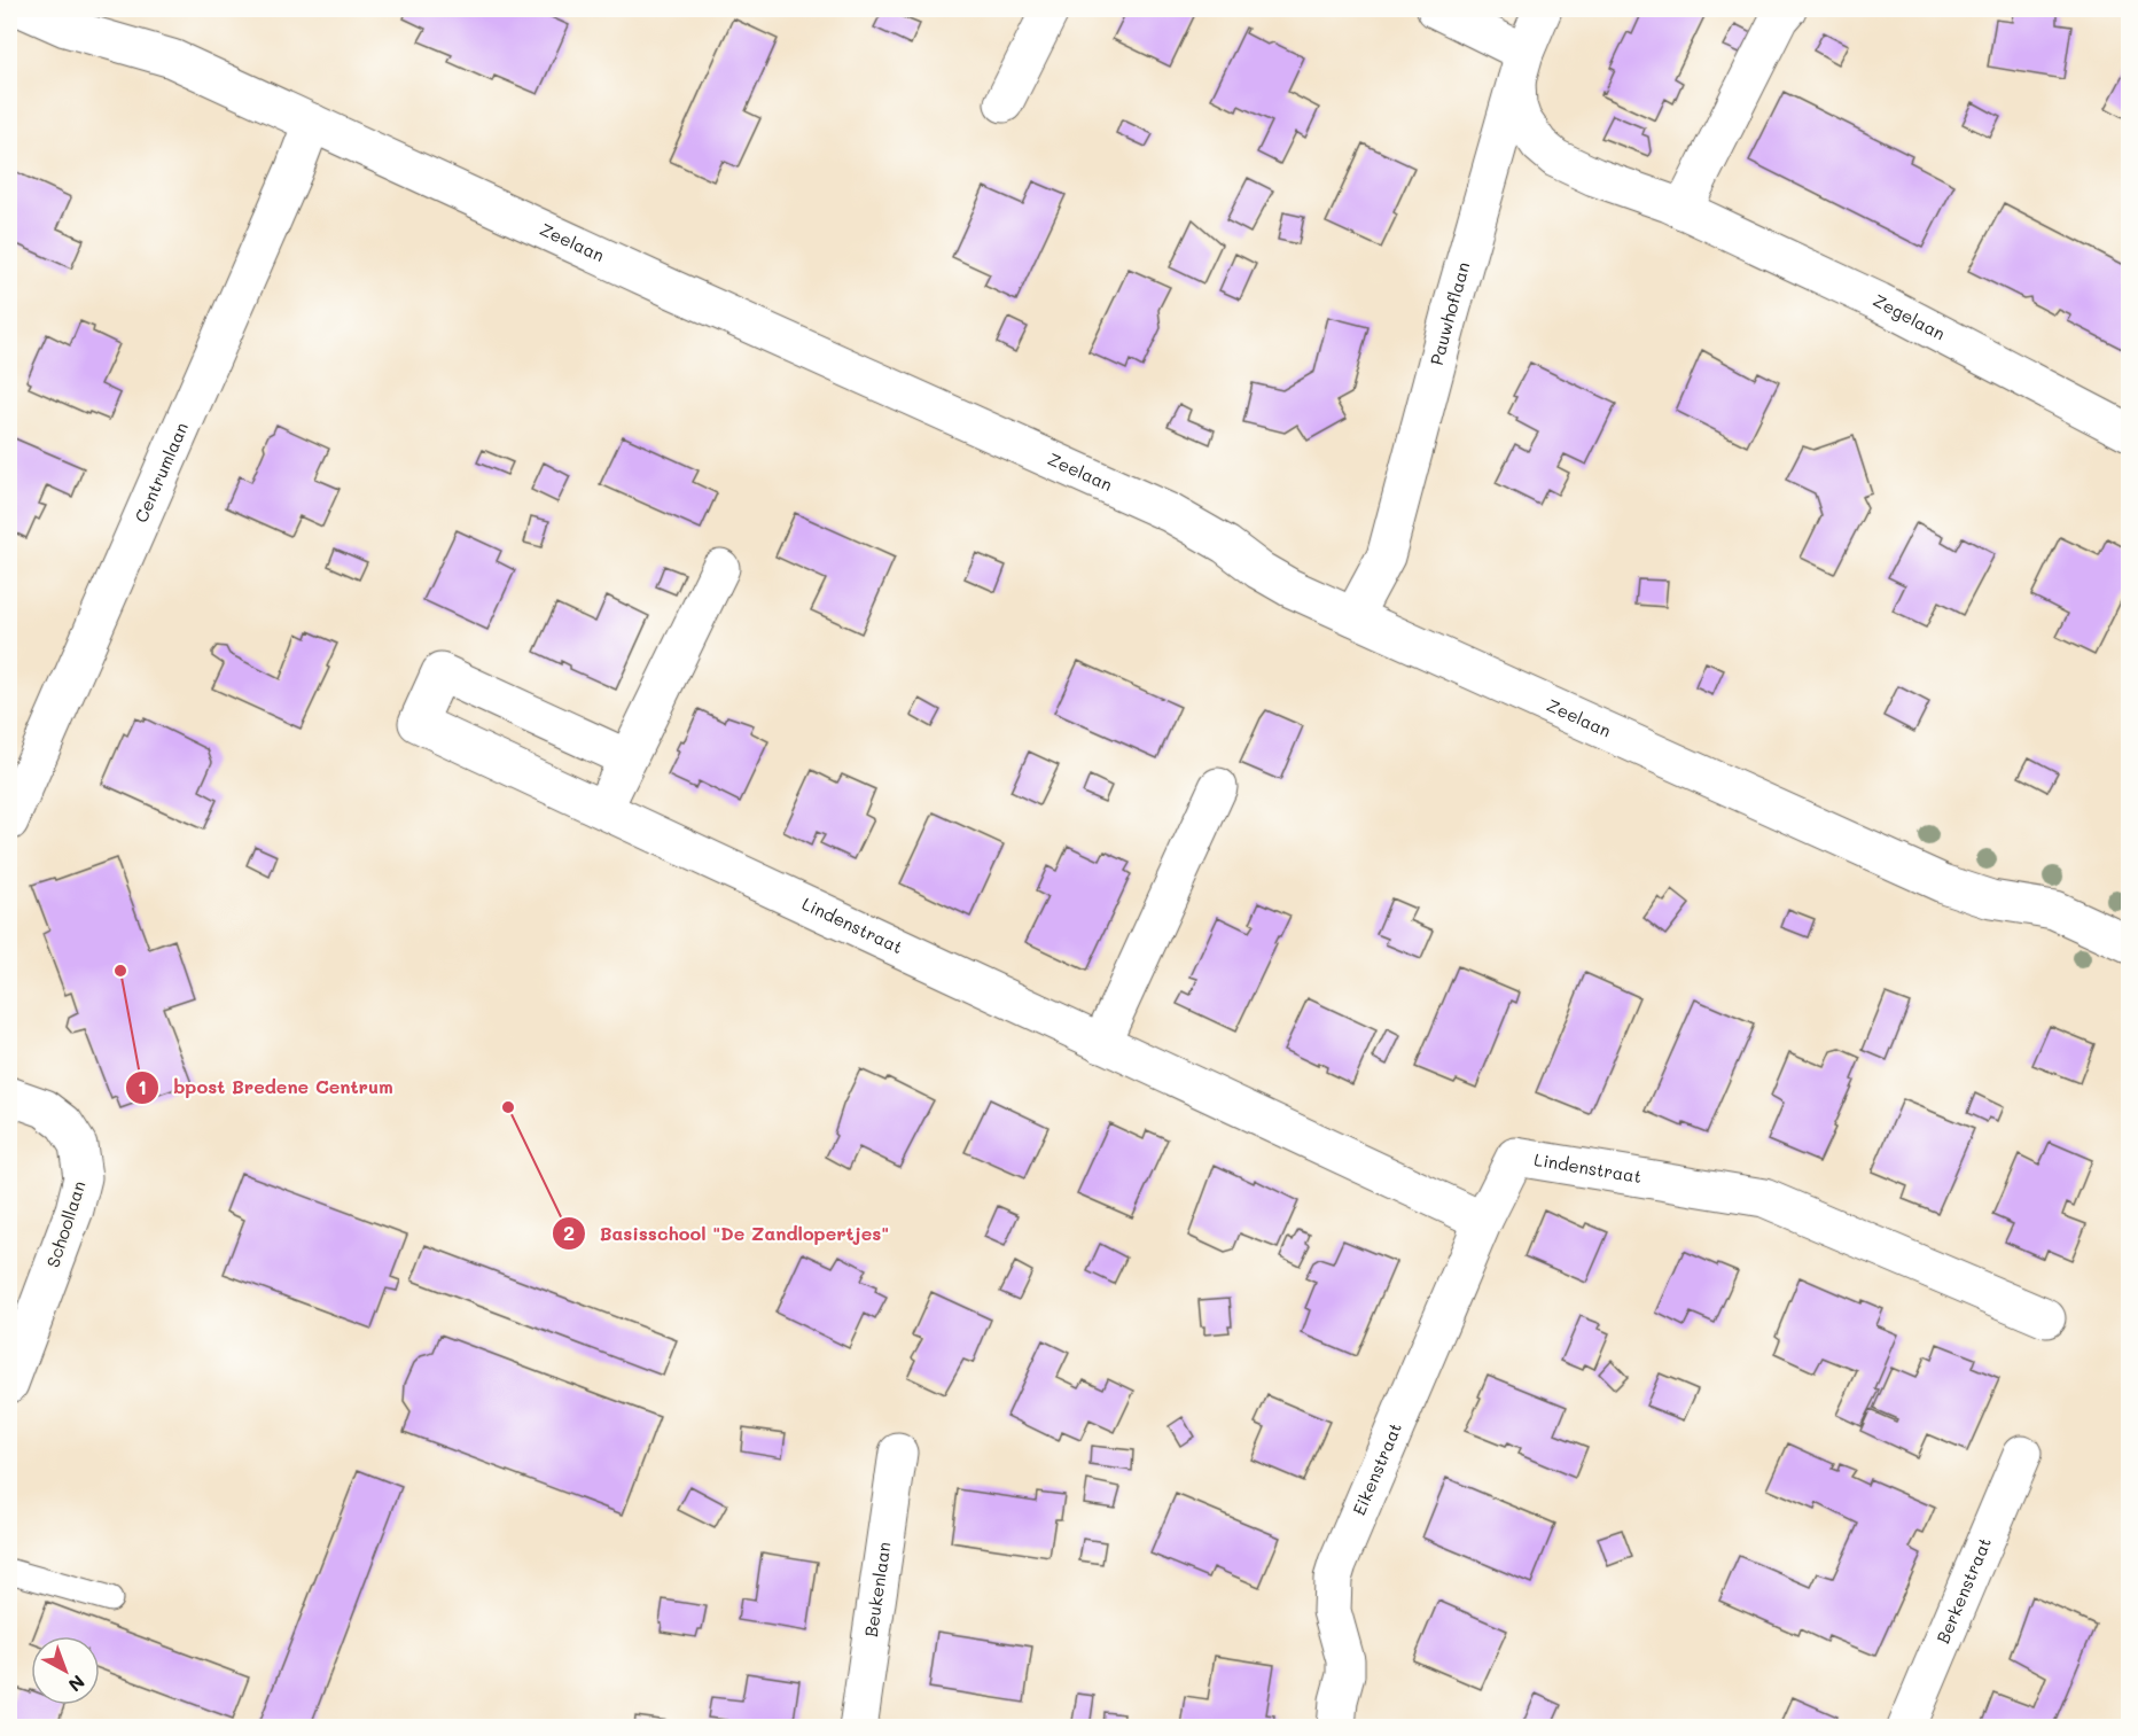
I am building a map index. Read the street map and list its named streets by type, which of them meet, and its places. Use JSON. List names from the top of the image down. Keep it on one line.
{"streets":{"street":["Zeelaan","Pauwhoflaan","Zegelaan","Centrumlaan","Lindenstraat","Schoollaan","Eikenstraat","Beukenlaan","Berkenstraat"]},"crossings":[["Zeelaan","Pauwhoflaan"],["Zeelaan","Centrumlaan"],["Pauwhoflaan","Zegelaan"],["Lindenstraat","Eikenstraat"]],"places":["bpost Bredene Centrum","Basisschool \"De Zandlopertjes\""],"north":"bottom right"}
